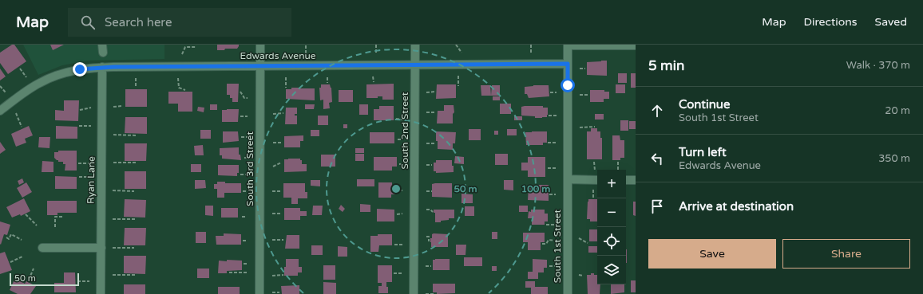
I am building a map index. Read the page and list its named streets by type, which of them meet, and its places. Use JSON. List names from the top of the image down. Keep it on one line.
{"streets":{"street":["Edwards Avenue","South 2nd Street","South 3rd Street","Ryan Lane","South 1st Street"]},"crossings":[["Edwards Avenue","South 2nd Street"],["Edwards Avenue","South 3rd Street"],["Edwards Avenue","Ryan Lane"],["Edwards Avenue","South 1st Street"]],"scale_bar":"50 m","page":{"header":"Map","search":"Search here","nav":["Map","Directions","Saved"],"heading":["5 min","Walk · 370 m"],"list":[["Continue","South 1st Street","20 m"],["Turn left","Edwards Avenue","350 m"],"Arrive at destination"],"map_buttons":["+","−"],"buttons":["Save","Share"],"scale":"50 m"},"rings":["50 m","100 m"]}
